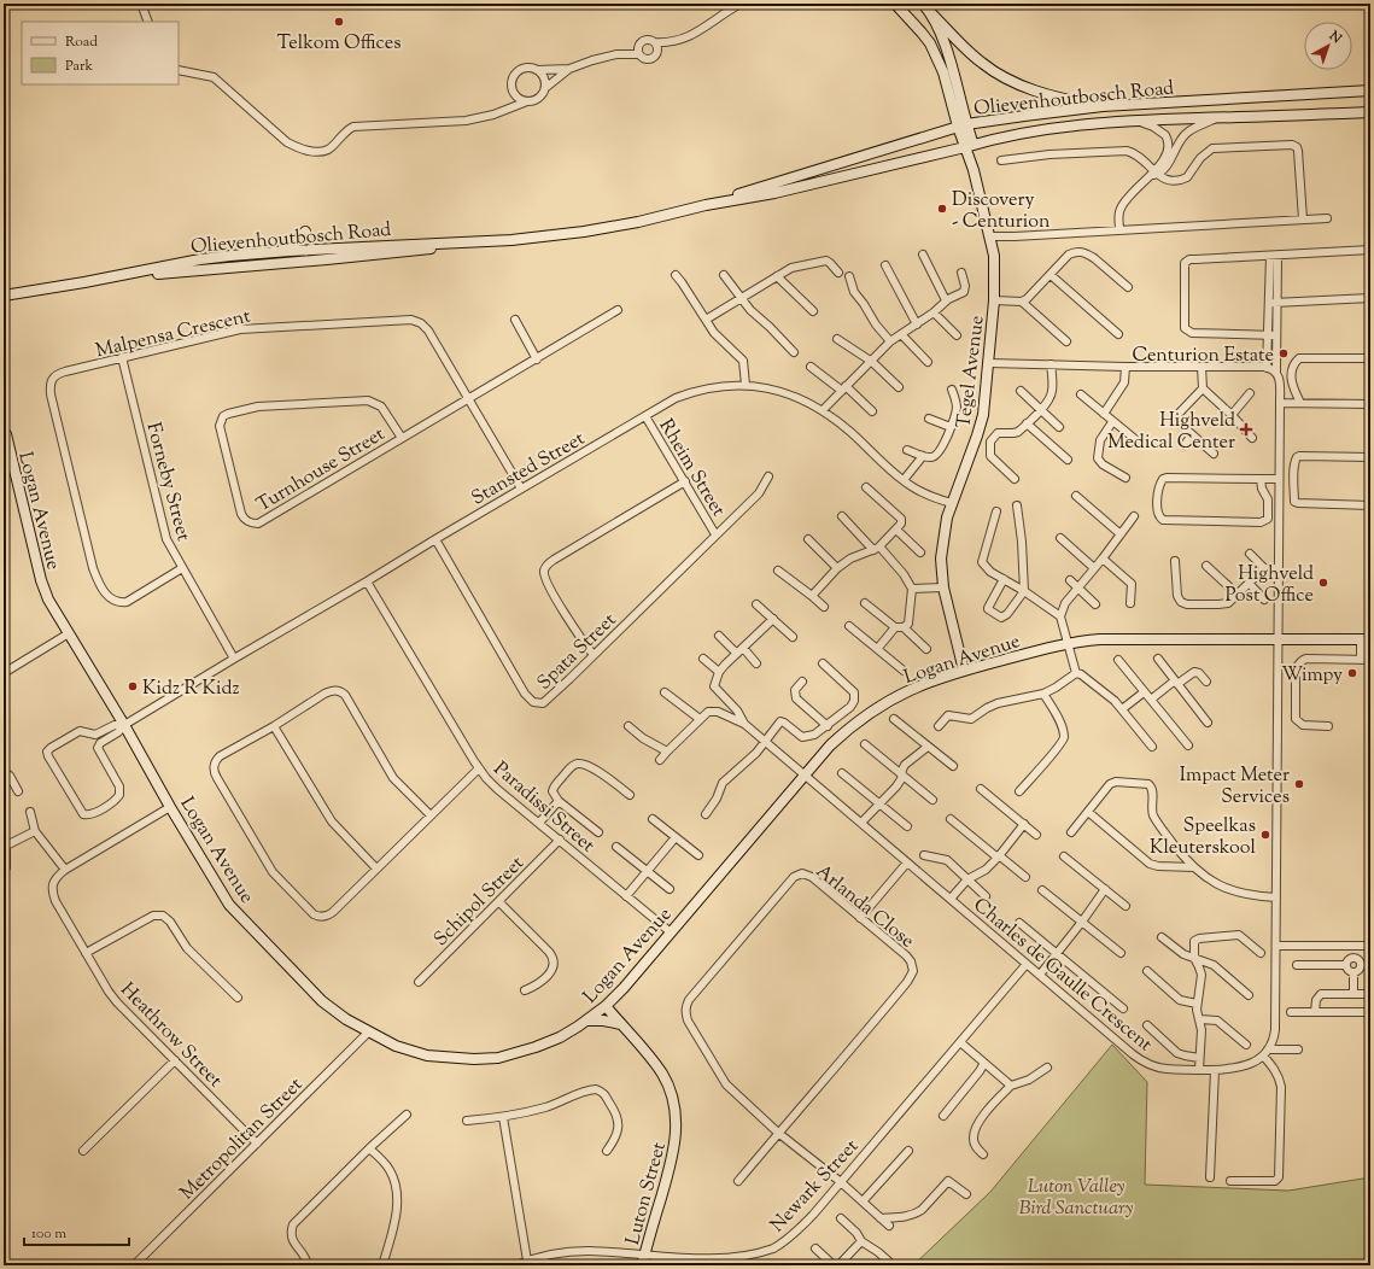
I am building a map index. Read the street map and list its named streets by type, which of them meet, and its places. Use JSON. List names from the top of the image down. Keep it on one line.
{"streets":{"street":["Olievenhoutbosch Road","Malpensa Crescent","Tegel Avenue","Stansted Street","Rheim Street","Turnhouse Street","Forneby Street","Logan Avenue","Spata Street","Paradissi Street","Schipol Street","Arlanda Close","Charles de Gaulle Crescent","Heathrow Street","Metropolitan Street","Newark Street","Luton Street"]},"crossings":[["Olievenhoutbosch Road","Tegel Avenue"],["Malpensa Crescent","Stansted Street"],["Malpensa Crescent","Turnhouse Street"],["Malpensa Crescent","Forneby Street"],["Tegel Avenue","Stansted Street"],["Tegel Avenue","Logan Avenue"],["Stansted Street","Rheim Street"],["Stansted Street","Forneby Street"],["Stansted Street","Logan Avenue"],["Stansted Street","Spata Street"],["Stansted Street","Paradissi Street"],["Rheim Street","Spata Street"],["Logan Avenue","Paradissi Street"],["Logan Avenue","Charles de Gaulle Crescent"],["Logan Avenue","Heathrow Street"],["Logan Avenue","Metropolitan Street"],["Logan Avenue","Luton Street"],["Paradissi Street","Schipol Street"],["Arlanda Close","Newark Street"],["Charles de Gaulle Crescent","Newark Street"],["Heathrow Street","Metropolitan Street"],["Newark Street","Luton Street"]],"parks":["Luton Valley Bird Sanctuary"],"places":{"other":["Telkom Offices","Discovery - Centurion","Centurion Estate","Highveld Post Office","Wimpy","Kidz R Kidz","Impact Meter Services","Speelkas Kleuterskool"],"health":["Highveld Medical Center"]},"legend":["Road","Park"],"scale_bar":"100 m","north":"top right"}
